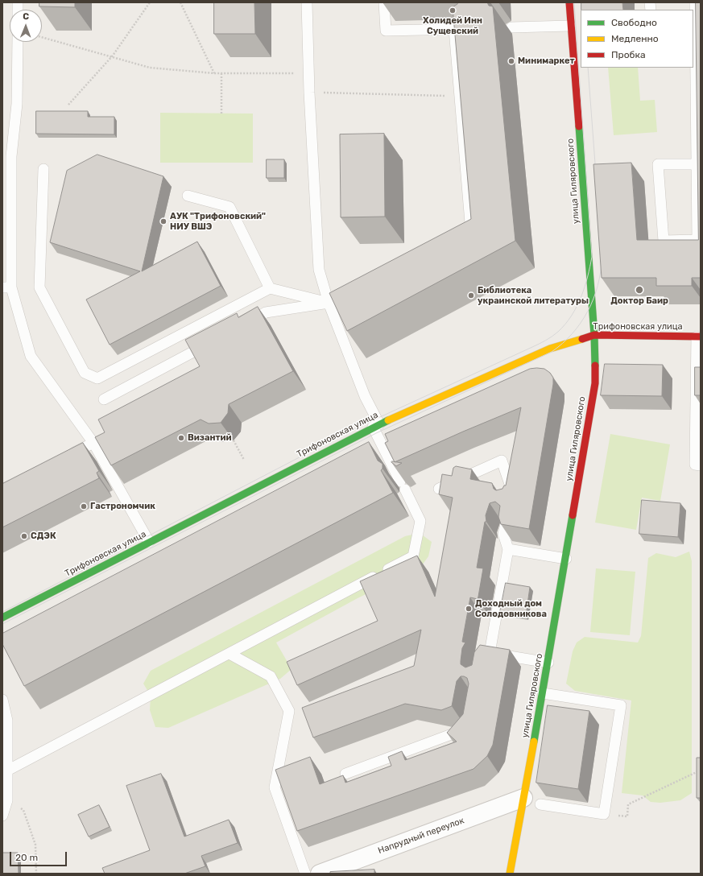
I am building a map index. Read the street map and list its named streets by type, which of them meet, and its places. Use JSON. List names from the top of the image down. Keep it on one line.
{"streets":{"street":["улица Гиляровского","Трифоновская улица","Напрудный переулок"]},"crossings":[["улица Гиляровского","Трифоновская улица"],["улица Гиляровского","Напрудный переулок"]],"places":["Холидей Инн Сущевский","Минимаркет","АУК \"Трифоновский\" НИУ ВШЭ","Доктор Баир","Библиотека украинской литературы","Византий","Гастрономчик","СДЭК","Доходный дом Солодовникова"],"legend":["Свободно","Медленно","Пробка"],"scale_bar":"20 m","north":"top"}
